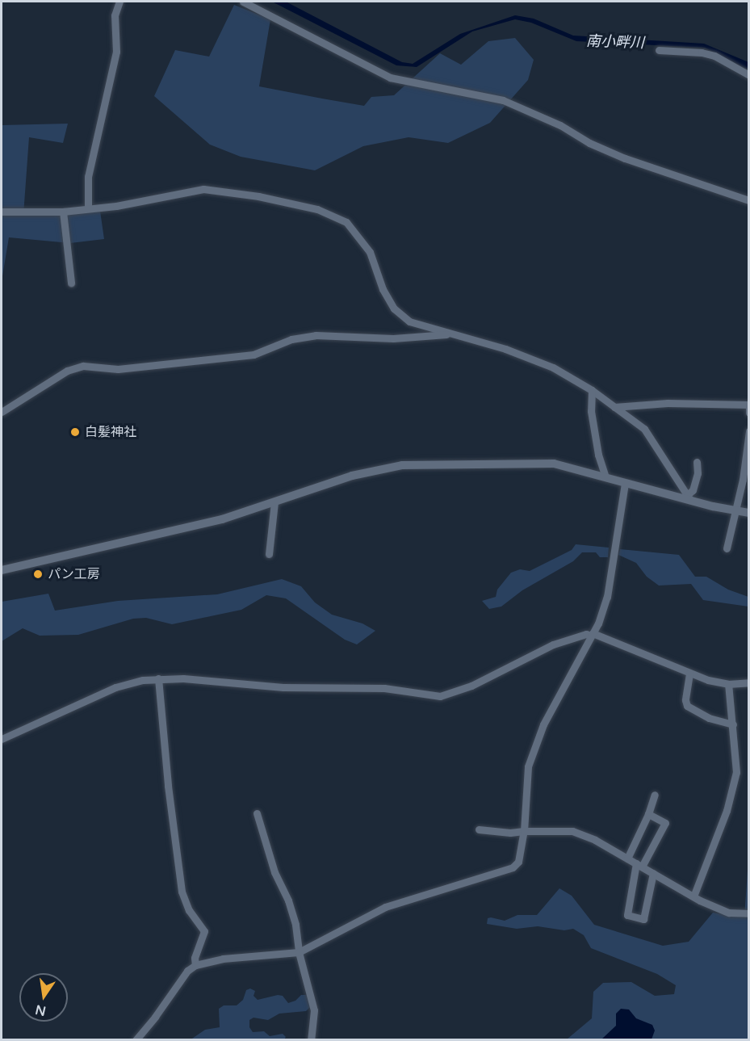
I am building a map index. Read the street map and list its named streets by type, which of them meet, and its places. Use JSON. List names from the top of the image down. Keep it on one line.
{"water":["南小畔川"],"places":["白髪神社","パン工房"],"north":"bottom"}
